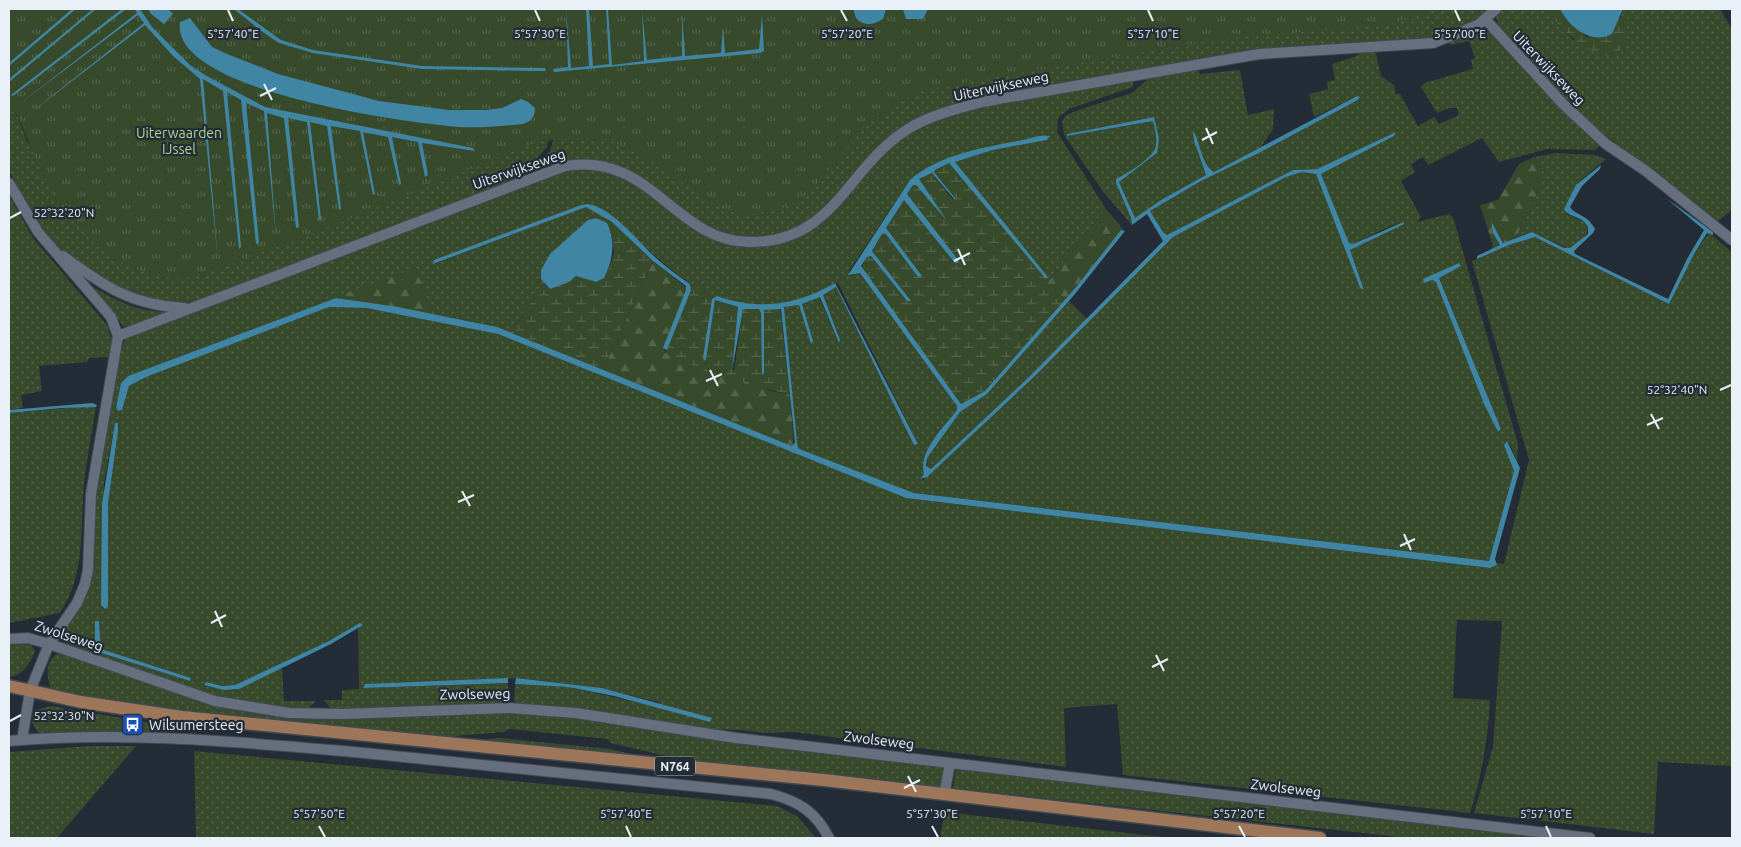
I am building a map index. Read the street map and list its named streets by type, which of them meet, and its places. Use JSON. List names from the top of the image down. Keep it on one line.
{"streets":{"main road":["N764"],"street":["Uiterwijkseweg","Zwolseweg"]},"parks":["Uiterwaarden IJssel"],"places":{"bus stop":["Wilsumersteeg"]},"coordinates":["5°57'30\"E","5°57'00\"E","5°57'40\"E","5°57'20\"E","5°57'10\"E","52°32'20\"N","52°32'40\"N","52°32'30\"N","5°57'50\"E"]}
